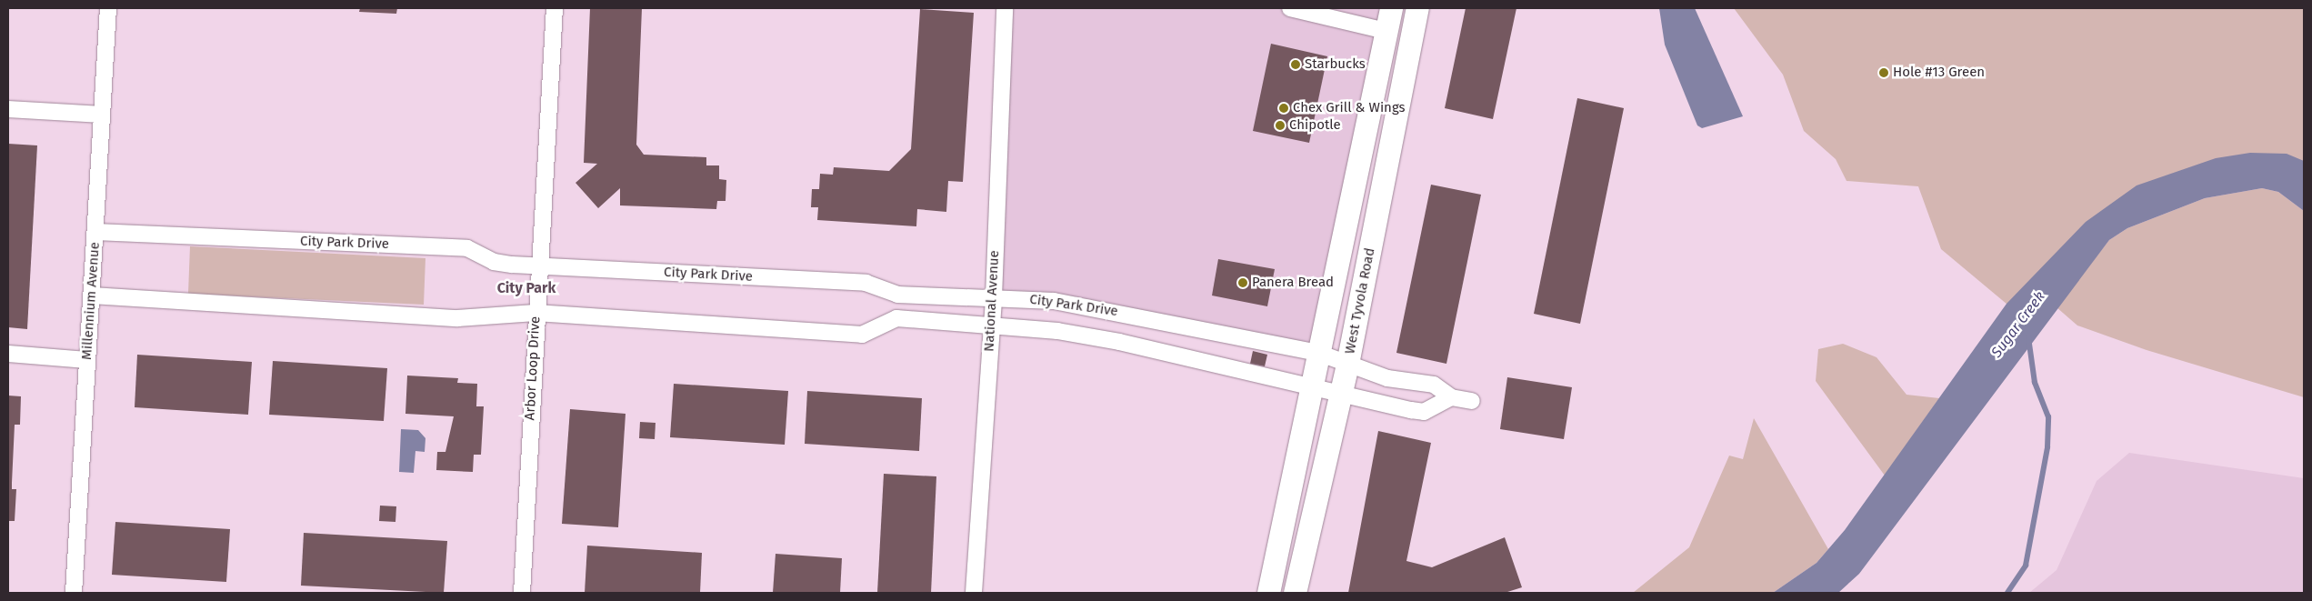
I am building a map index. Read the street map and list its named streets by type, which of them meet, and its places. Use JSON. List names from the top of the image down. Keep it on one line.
{"streets":{"main road":["West Tyvola Road"],"street":["City Park Drive","Millennium Avenue","National Avenue","Arbor Loop Drive"]},"crossings":[["City Park Drive","Millennium Avenue"],["City Park Drive","National Avenue"],["City Park Drive","West Tyvola Road"],["City Park Drive","Arbor Loop Drive"]],"districts":["City Park"],"water":["Sugar Creek"],"places":["Starbucks","Hole #13 Green","Chex Grill & Wings","Chipotle","Panera Bread"]}
